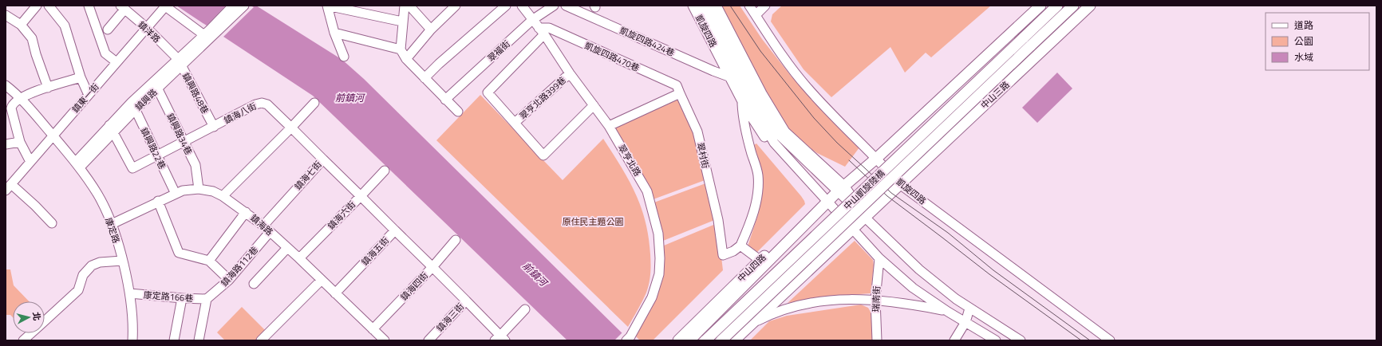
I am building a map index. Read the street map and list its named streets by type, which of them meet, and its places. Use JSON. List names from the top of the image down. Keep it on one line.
{"streets":{"main road":["中山三路","中山凱旋陸橋","中山四路"],"street":["凱旋四路","鎮洋路","凱旋四路424巷","翠福街","凱旋四路470巷","鎮興路48巷","鎮東一街","翠亨北路399巷","鎮興路","鎮海八街","鎮興路34巷","鎮興路22巷","翠村街","翠亨北路","鎮海七街","鎮海六街","鎮海路","康定路","鎮海五街","鎮海路112巷","鎮海四街","康定路166巷","瑞南街","鎮海三街"]},"crossings":[["凱旋四路","凱旋四路424巷"],["凱旋四路","中山三路"],["凱旋四路","中山四路"],["凱旋四路","瑞南街"],["鎮洋路","鎮興路48巷"],["鎮洋路","鎮東一街"],["鎮洋路","鎮興路"],["翠福街","翠亨北路"],["凱旋四路470巷","翠村街"],["凱旋四路470巷","翠亨北路"],["鎮興路48巷","鎮興路"],["鎮興路48巷","鎮海八街"],["鎮東一街","康定路"],["翠亨北路399巷","翠亨北路"],["鎮興路","鎮海八街"],["鎮興路","鎮興路34巷"],["鎮興路","鎮興路22巷"],["鎮興路","康定路"],["鎮海八街","鎮興路34巷"],["鎮海八街","鎮興路22巷"],["鎮海八街","鎮海七街"],["鎮興路34巷","鎮海路"],["鎮興路22巷","鎮海路"],["鎮海七街","鎮海六街"],["鎮海七街","鎮海路"],["鎮海七街","鎮海路112巷"],["鎮海六街","鎮海路"],["鎮海六街","鎮海五街"],["鎮海路","康定路"],["鎮海路","鎮海五街"],["鎮海路","鎮海路112巷"],["鎮海路","鎮海四街"],["康定路","康定路166巷"],["鎮海五街","鎮海四街"],["鎮海路112巷","康定路166巷"],["鎮海四街","鎮海三街"]],"water":["前鎮河"],"parks":["原住民主題公園"],"legend":["道路","公園","水域"],"north":"right"}
